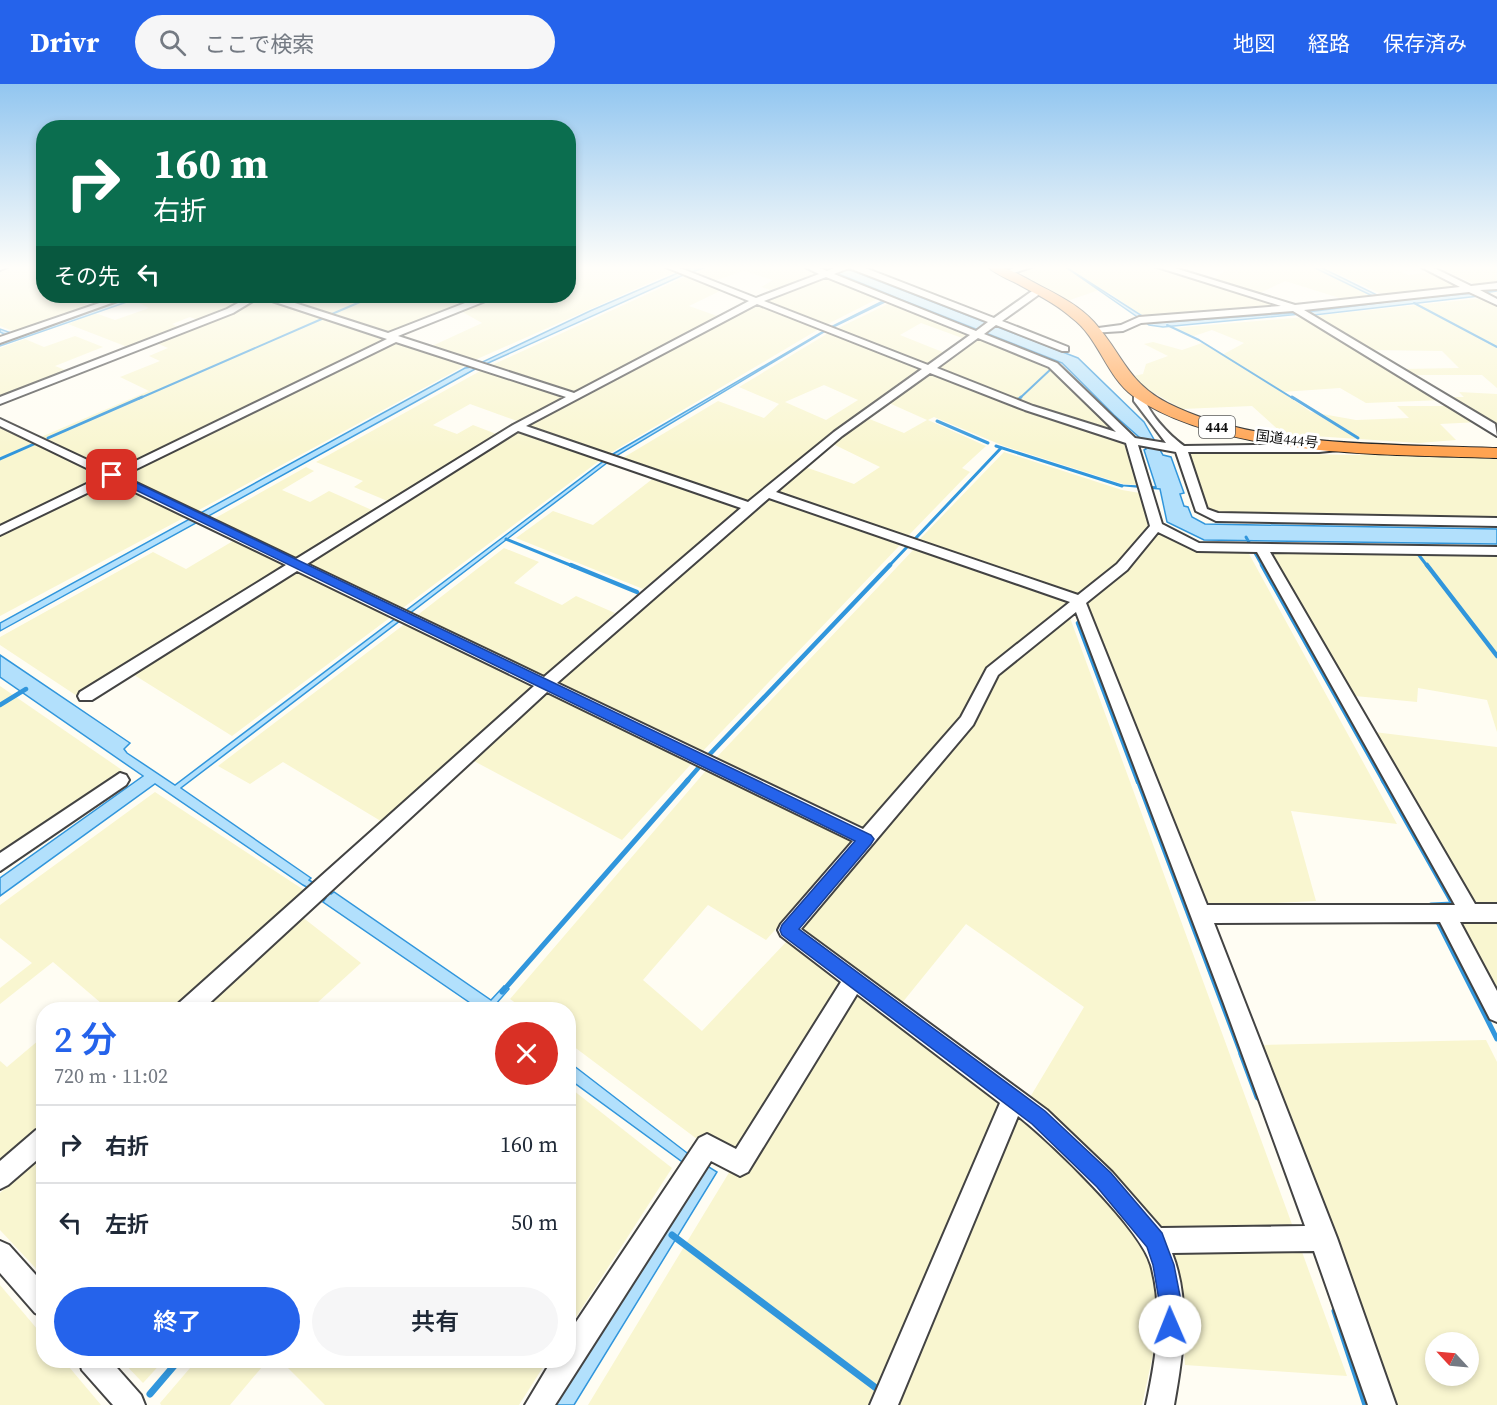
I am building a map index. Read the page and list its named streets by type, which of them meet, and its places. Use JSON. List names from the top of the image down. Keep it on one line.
{"streets":{"highway":["444","国道444号"]},"north":"top left","page":{"header":"Drivr","search":"ここで検索","nav":["地図","経路","保存済み"],"turn":["160 m","右折"],"then":"その先","heading":["2 分","720 m · 11:02"],"list":[{"name":"右折","value":"160 m"},{"name":"左折","value":"50 m"}],"buttons":["終了","共有"]}}
